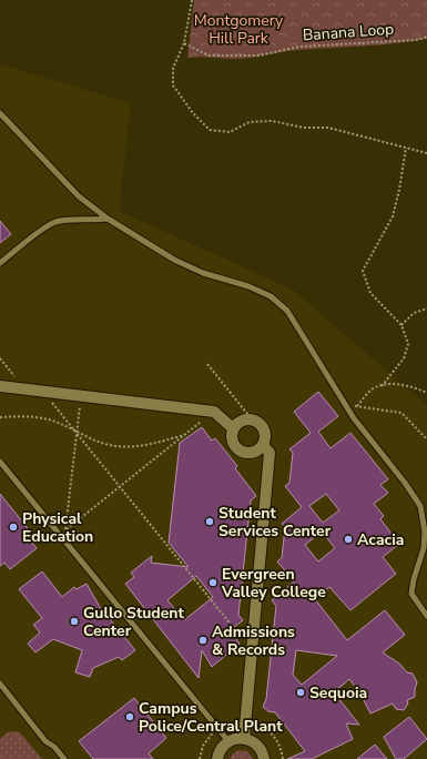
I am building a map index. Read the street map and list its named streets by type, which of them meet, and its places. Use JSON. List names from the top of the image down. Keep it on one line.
{"streets":{"path":["Banana Loop"]},"parks":["Montgomery Hill Park"],"places":["Student Services Center","Physical Education","Acacia","Evergreen Valley College","Gullo Student Center","Admissions & Records","Sequoia","Campus Police/Central Plant"]}
